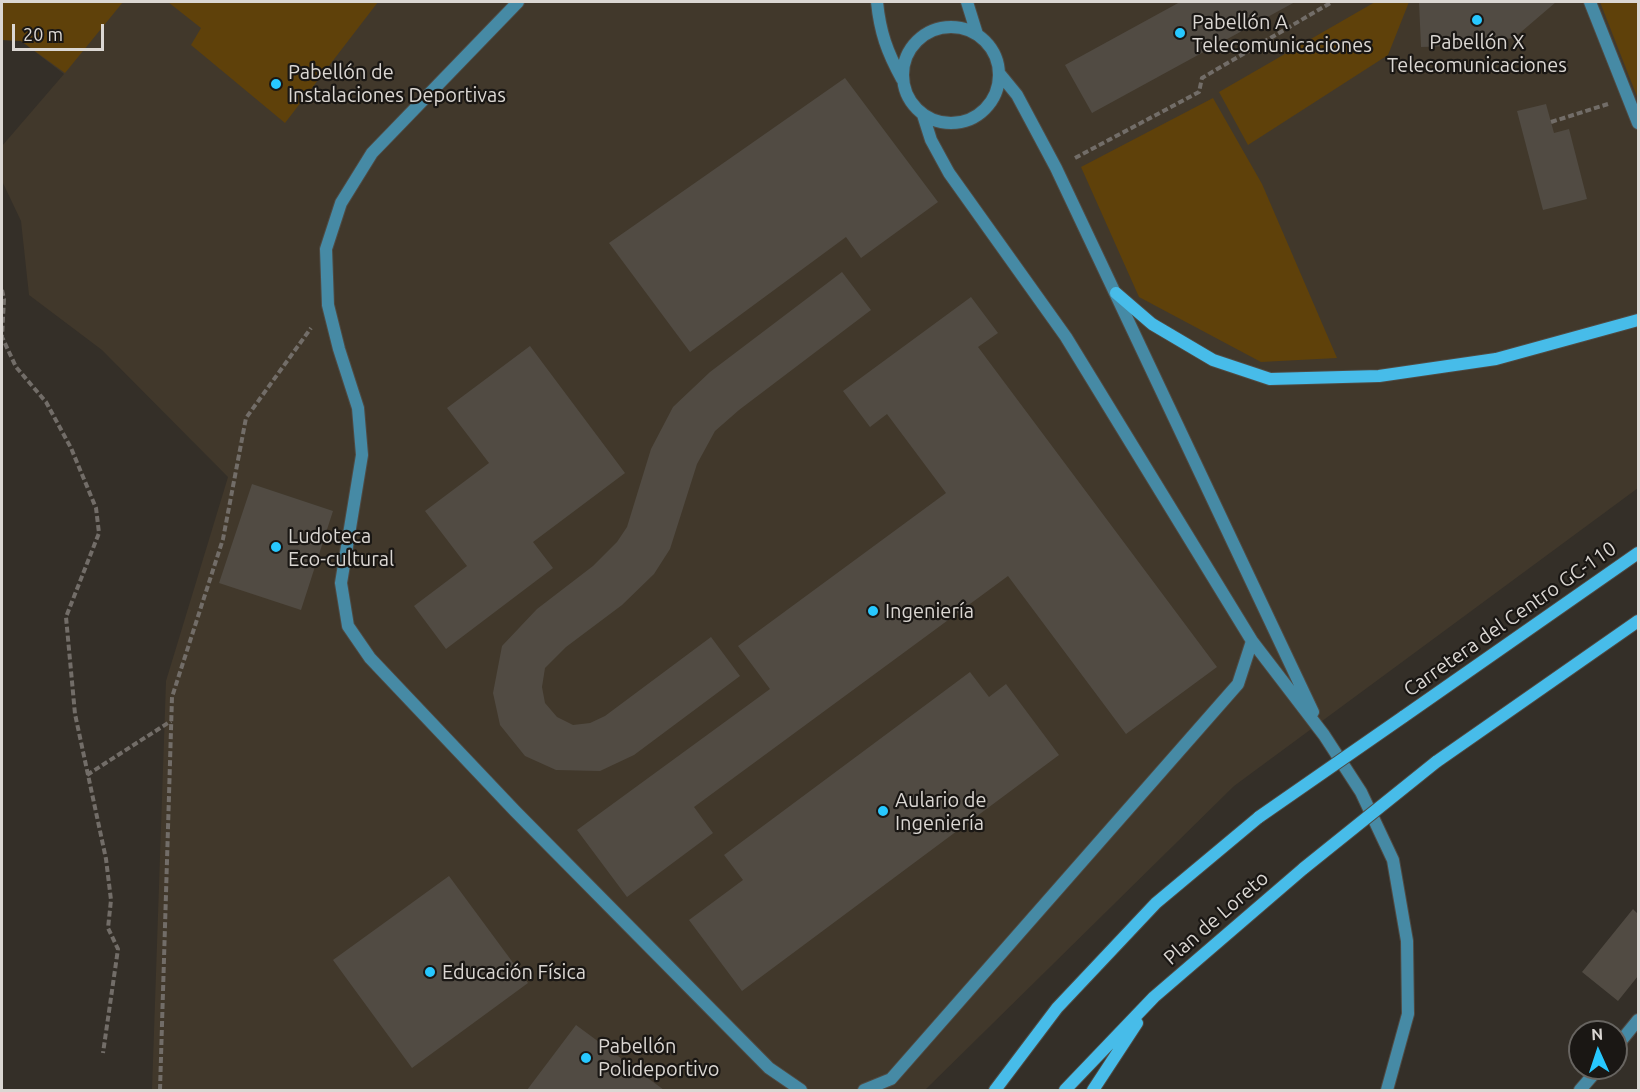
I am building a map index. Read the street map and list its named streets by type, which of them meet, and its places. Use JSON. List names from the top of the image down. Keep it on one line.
{"streets":{"main road":["Carretera del Centro GC-110","Plan de Loreto"]},"places":["Pabellón X Telecomunicaciones","Pabellón A Telecomunicaciones","Pabellón de Instalaciones Deportivas","Ludoteca Eco-cultural","Ingeniería","Aulario de Ingeniería","Educación Física","Pabellón Polideportivo"],"scale_bar":"20 m","north":"top"}
